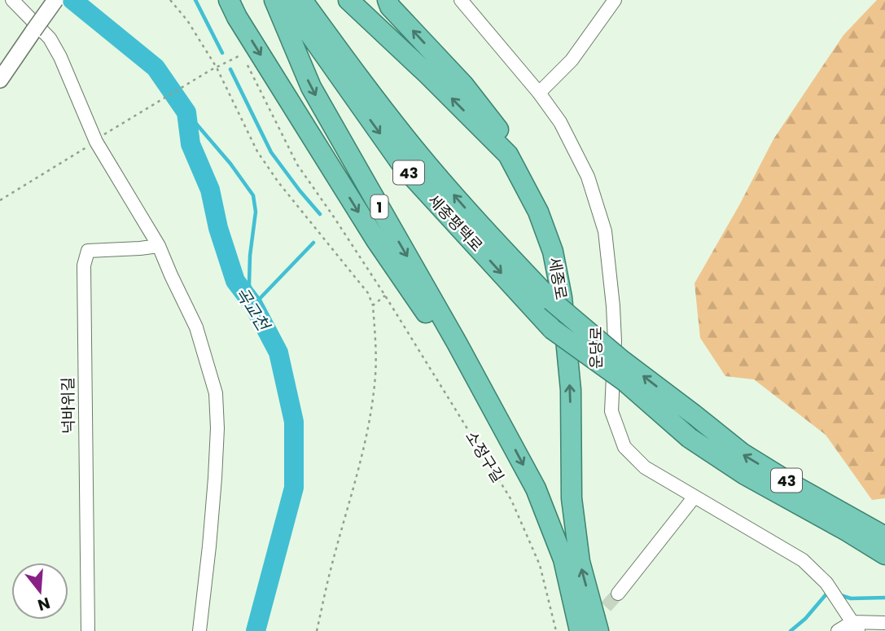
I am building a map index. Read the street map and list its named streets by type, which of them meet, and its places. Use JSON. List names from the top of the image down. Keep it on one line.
{"streets":{"highway":["43","1","세종평택로","세종로"],"street":["운당로","넉바위길"],"path":["소정구길"]},"water":["곡교천"],"north":"bottom"}
